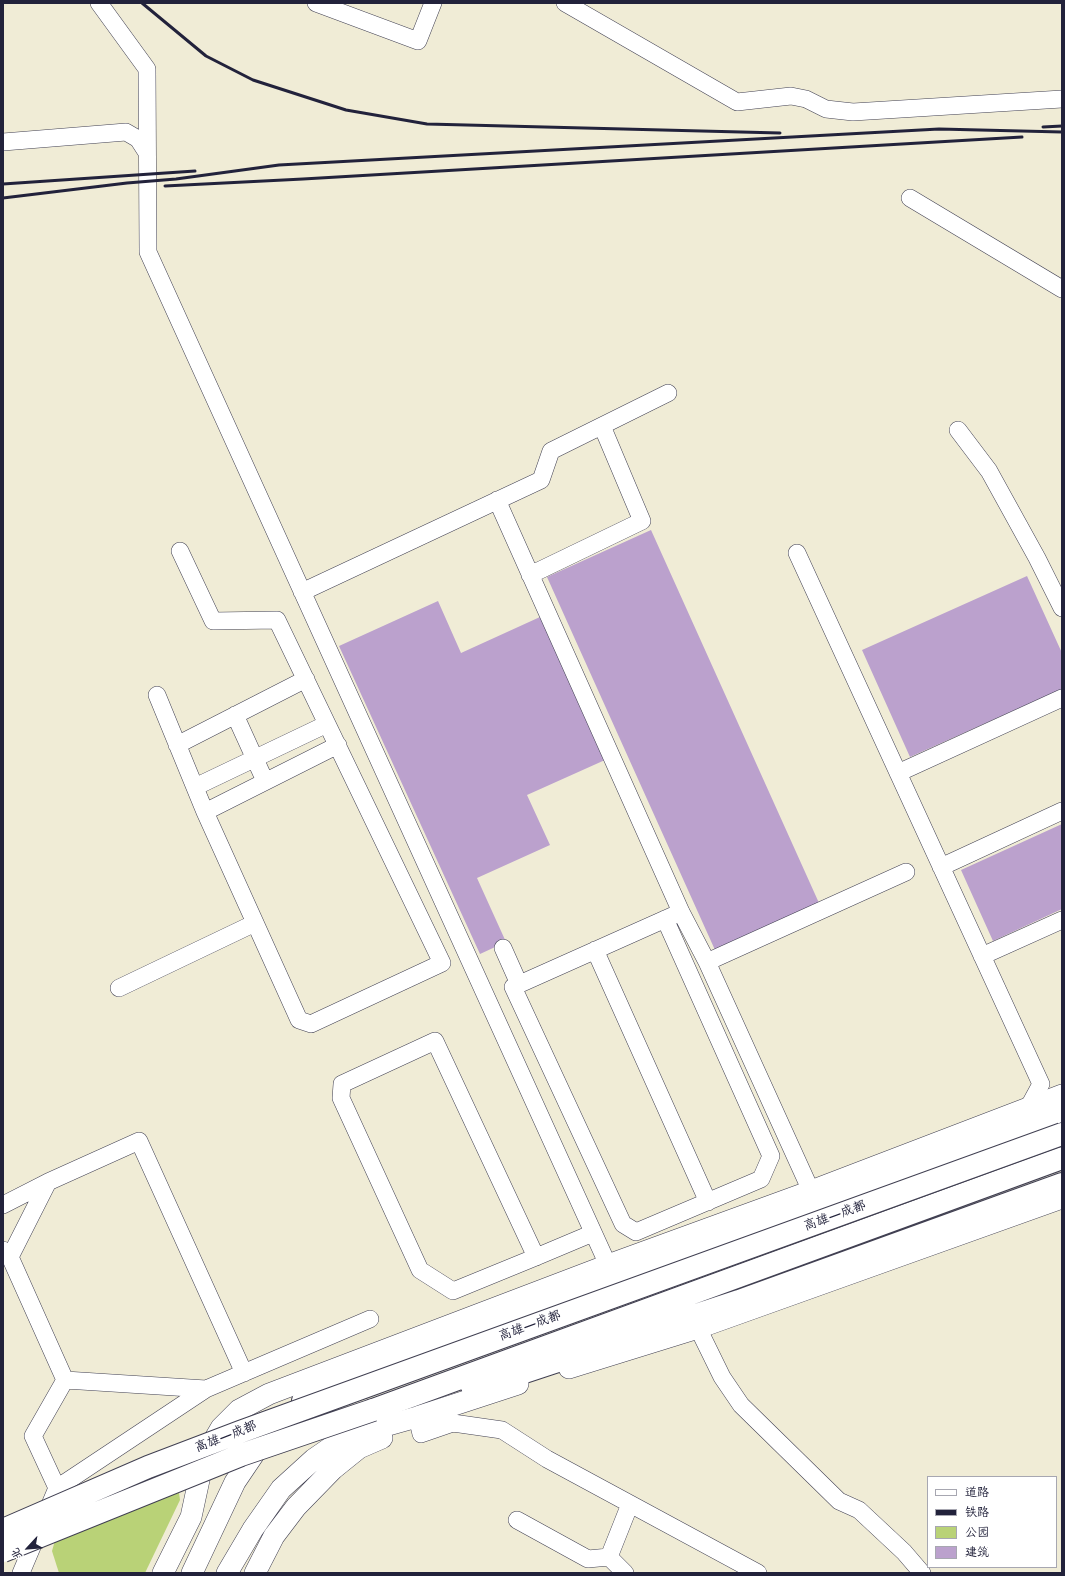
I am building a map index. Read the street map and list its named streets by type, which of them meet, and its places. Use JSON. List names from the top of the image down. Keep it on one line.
{"streets":{"highway":["高雄—成都"]},"legend":["道路","铁路","公园","建筑"],"north":"bottom left"}
